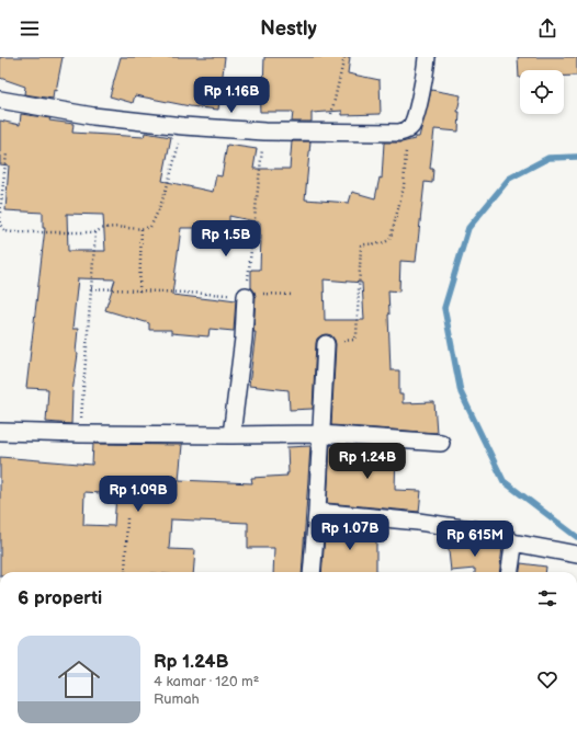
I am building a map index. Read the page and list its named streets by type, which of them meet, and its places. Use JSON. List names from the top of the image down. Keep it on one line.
{"page":{"header":"Nestly","price":["Rp 1.16B","Rp 1.5B","Rp 1.24B","Rp 1.09B","Rp 1.07B","Rp 615M"],"heading":"6 properti","list":[{"name":"Rp 1.24B","note":"4 kamar · 120 m² · Rumah"}]}}
